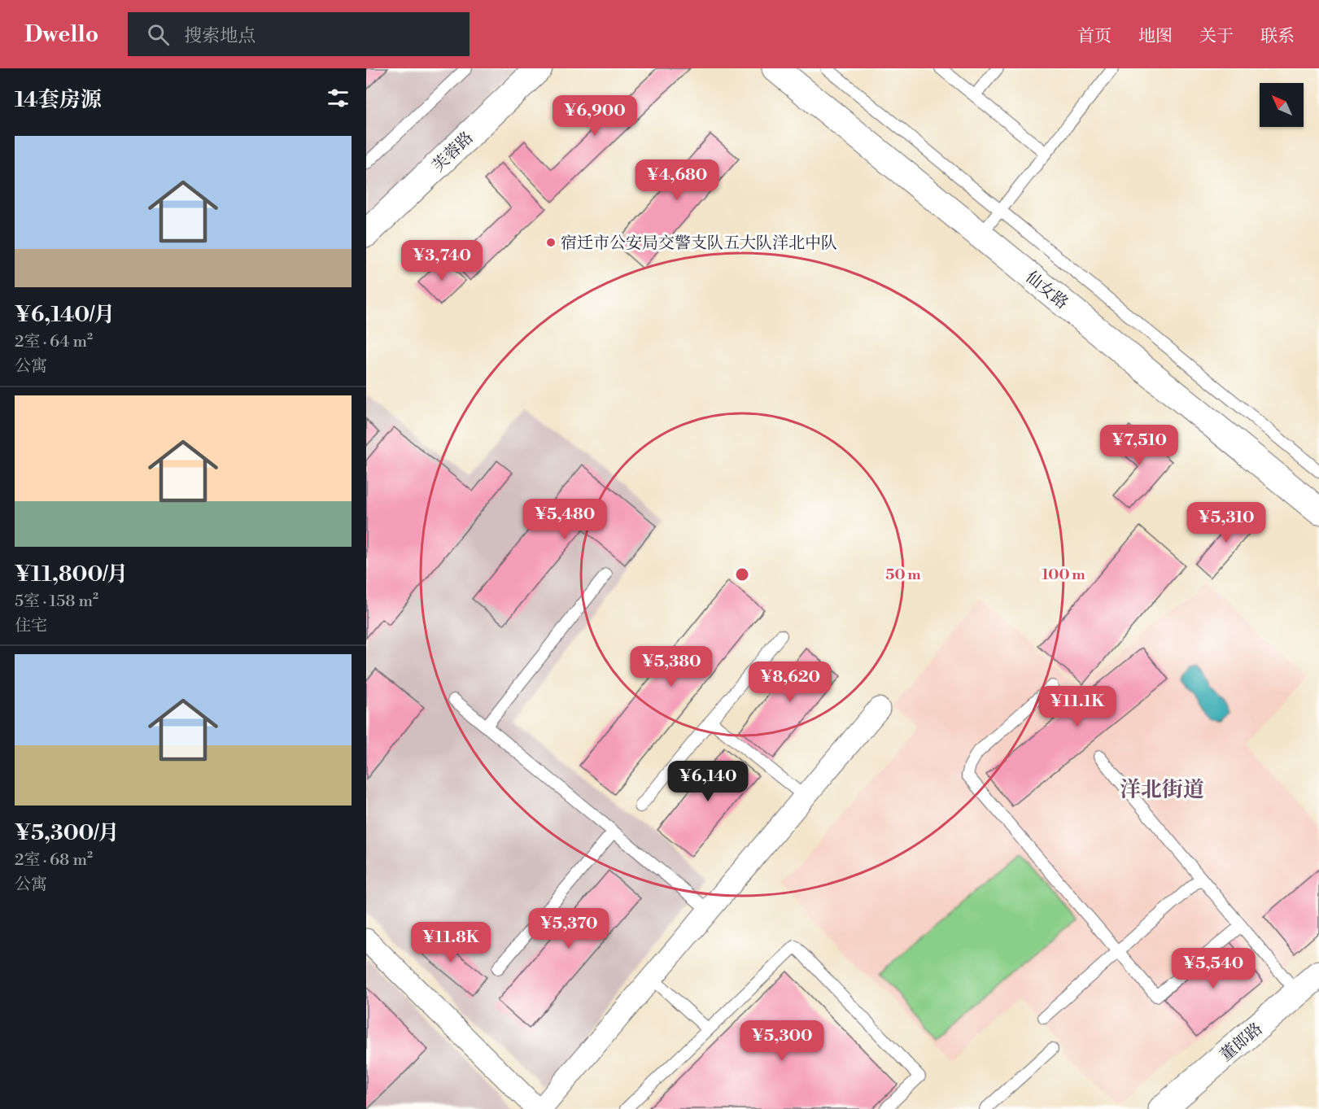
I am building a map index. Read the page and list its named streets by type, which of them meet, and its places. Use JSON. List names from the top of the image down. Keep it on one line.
{"streets":{"street":["芙蓉路","仙女路","董郎路"]},"districts":["洋北街道"],"places":["宿迁市公安局交警支队五大队洋北中队"],"north":"top left","page":{"header":"Dwello","search":"搜索地点","nav":["首页","地图","关于","联系"],"heading":"14套房源","price":["¥6,900","¥4,680","¥3,740","¥7,510","¥5,480","¥5,310","¥5,380","¥8,620","¥11.1K","¥6,140","¥5,370","¥11.8K","¥5,540","¥5,300"],"list":[{"name":"¥6,140/月","note":"2室 · 64 m² · 公寓"},{"name":"¥11,800/月","note":"5室 · 158 m² · 住宅"},{"name":"¥5,300/月","note":"2室 · 68 m² · 公寓"}]},"rings":["50 m","100 m"]}
